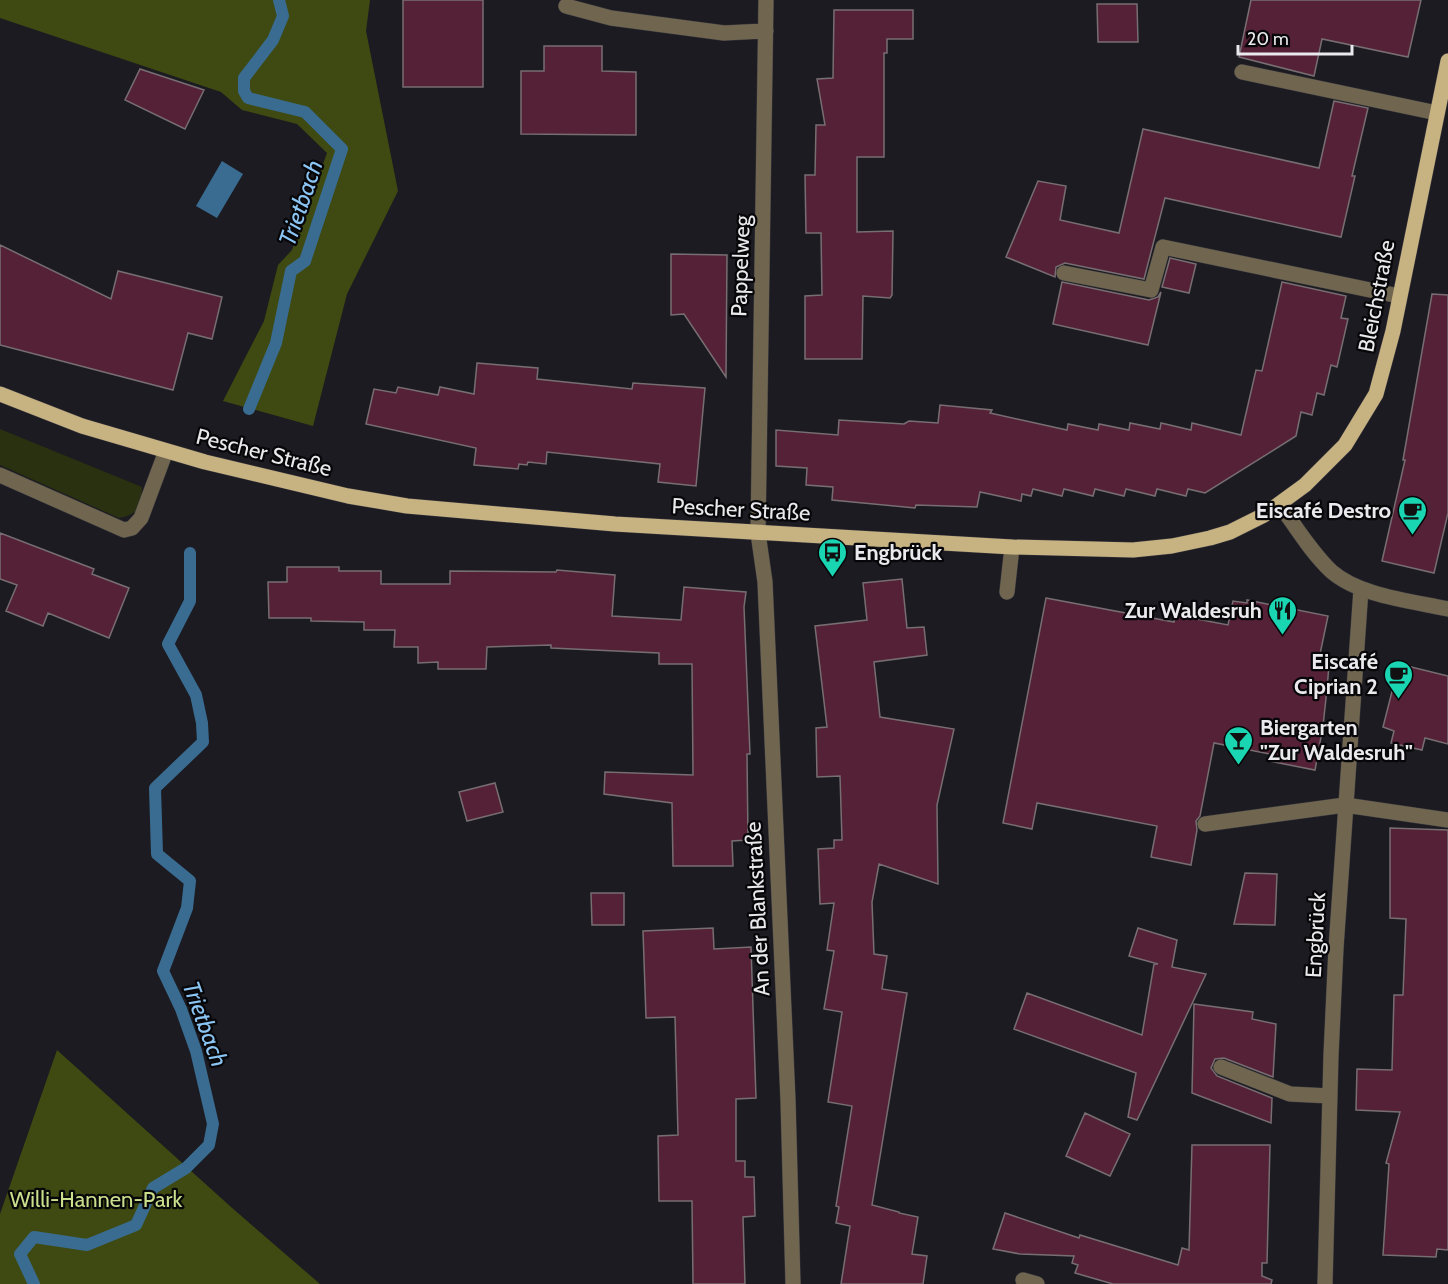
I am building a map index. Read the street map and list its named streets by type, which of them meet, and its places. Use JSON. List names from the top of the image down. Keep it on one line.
{"streets":{"main road":["Bleichstraße","Pescher Straße"],"street":["Pappelweg","An der Blankstraße","Engbrück"]},"crossings":[["Pappelweg","Pescher Straße"],["Pappelweg","An der Blankstraße"],["Bleichstraße","Pescher Straße"],["Pescher Straße","An der Blankstraße"]],"water":["Trietbach"],"parks":["Willi-Hannen-Park"],"places":{"cafe":["Eiscafé Destro","Eiscafé Ciprian 2"],"bus stop":["Engbrück"],"restaurant":["Zur Waldesruh"],"bar":["Biergarten \"Zur Waldesruh\""]},"scale_bar":"20 m"}
